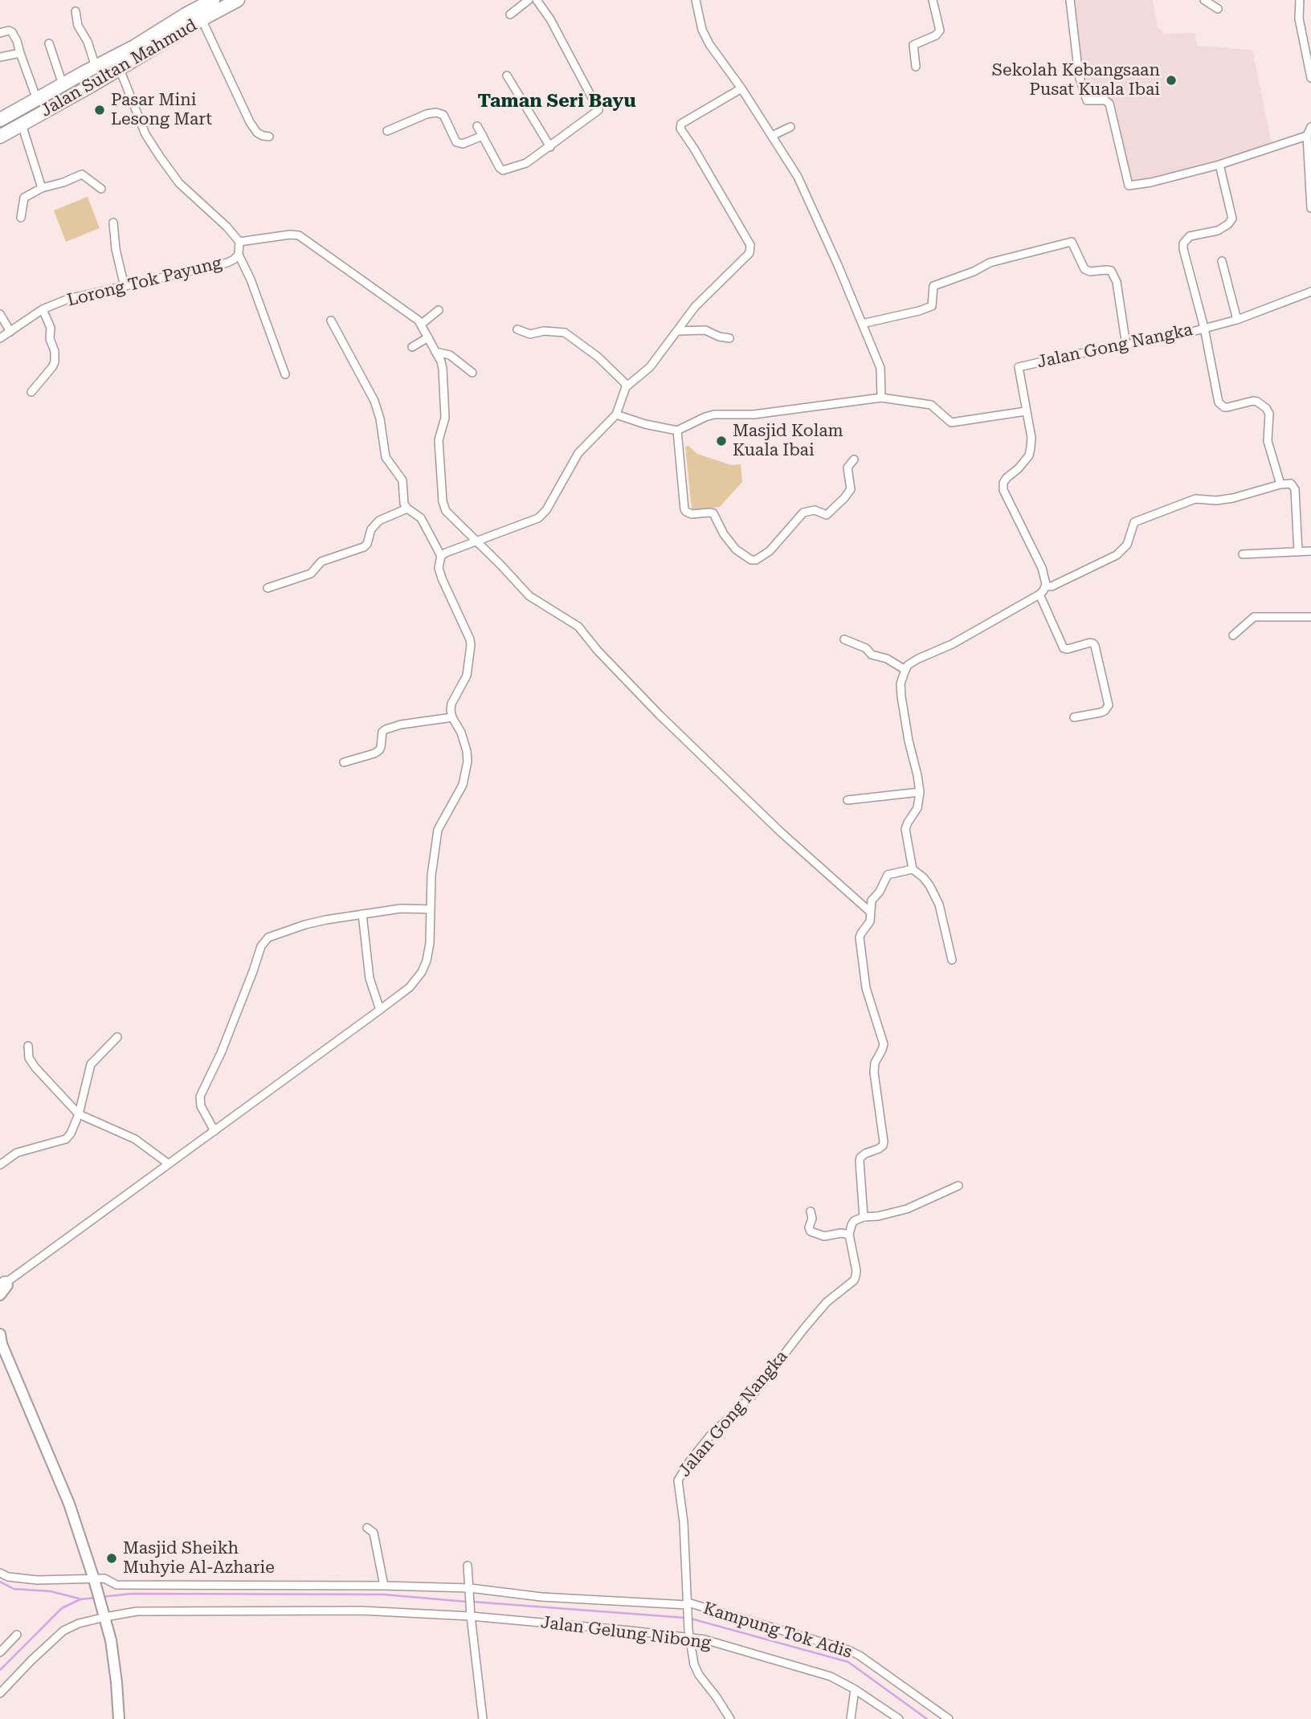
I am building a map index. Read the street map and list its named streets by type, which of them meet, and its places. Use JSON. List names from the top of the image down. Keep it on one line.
{"streets":{"highway":["Jalan Sultan Mahmud"],"street":["Lorong Tok Payung","Jalan Gong Nangka","Kampung Tok Adis","Jalan Gelung Nibong"]},"crossings":[["Jalan Sultan Mahmud","Lorong Tok Payung"],["Jalan Gong Nangka","Kampung Tok Adis"]],"districts":["Taman Seri Bayu"],"places":["Sekolah Kebangsaan Pusat Kuala Ibai","Pasar Mini Lesong Mart","Masjid Kolam Kuala Ibai","Masjid Sheikh Muhyie Al-Azharie"]}
